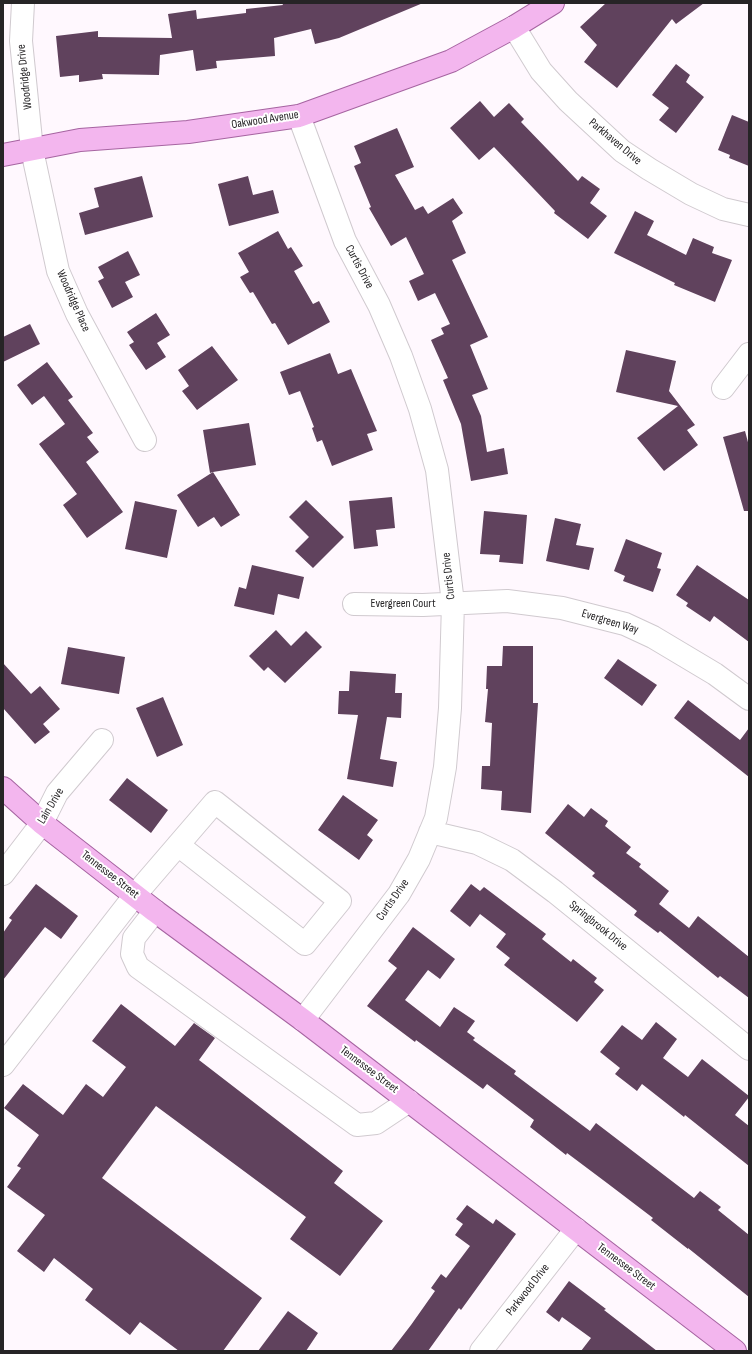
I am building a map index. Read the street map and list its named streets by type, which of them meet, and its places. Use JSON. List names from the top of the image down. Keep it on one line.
{"streets":{"main road":["Oakwood Avenue","Tennessee Street"],"street":["Woodridge Drive","Parkhaven Drive","Curtis Drive","Woodridge Place","Evergreen Court","Evergreen Way","Lain Drive","Springbrook Drive","Parkwood Drive"]},"crossings":[["Woodridge Drive","Oakwood Avenue"],["Woodridge Drive","Woodridge Place"],["Oakwood Avenue","Parkhaven Drive"],["Oakwood Avenue","Curtis Drive"],["Oakwood Avenue","Woodridge Place"],["Curtis Drive","Evergreen Court"],["Curtis Drive","Evergreen Way"],["Curtis Drive","Tennessee Street"],["Curtis Drive","Springbrook Drive"],["Evergreen Court","Evergreen Way"],["Lain Drive","Tennessee Street"],["Tennessee Street","Parkwood Drive"]]}
